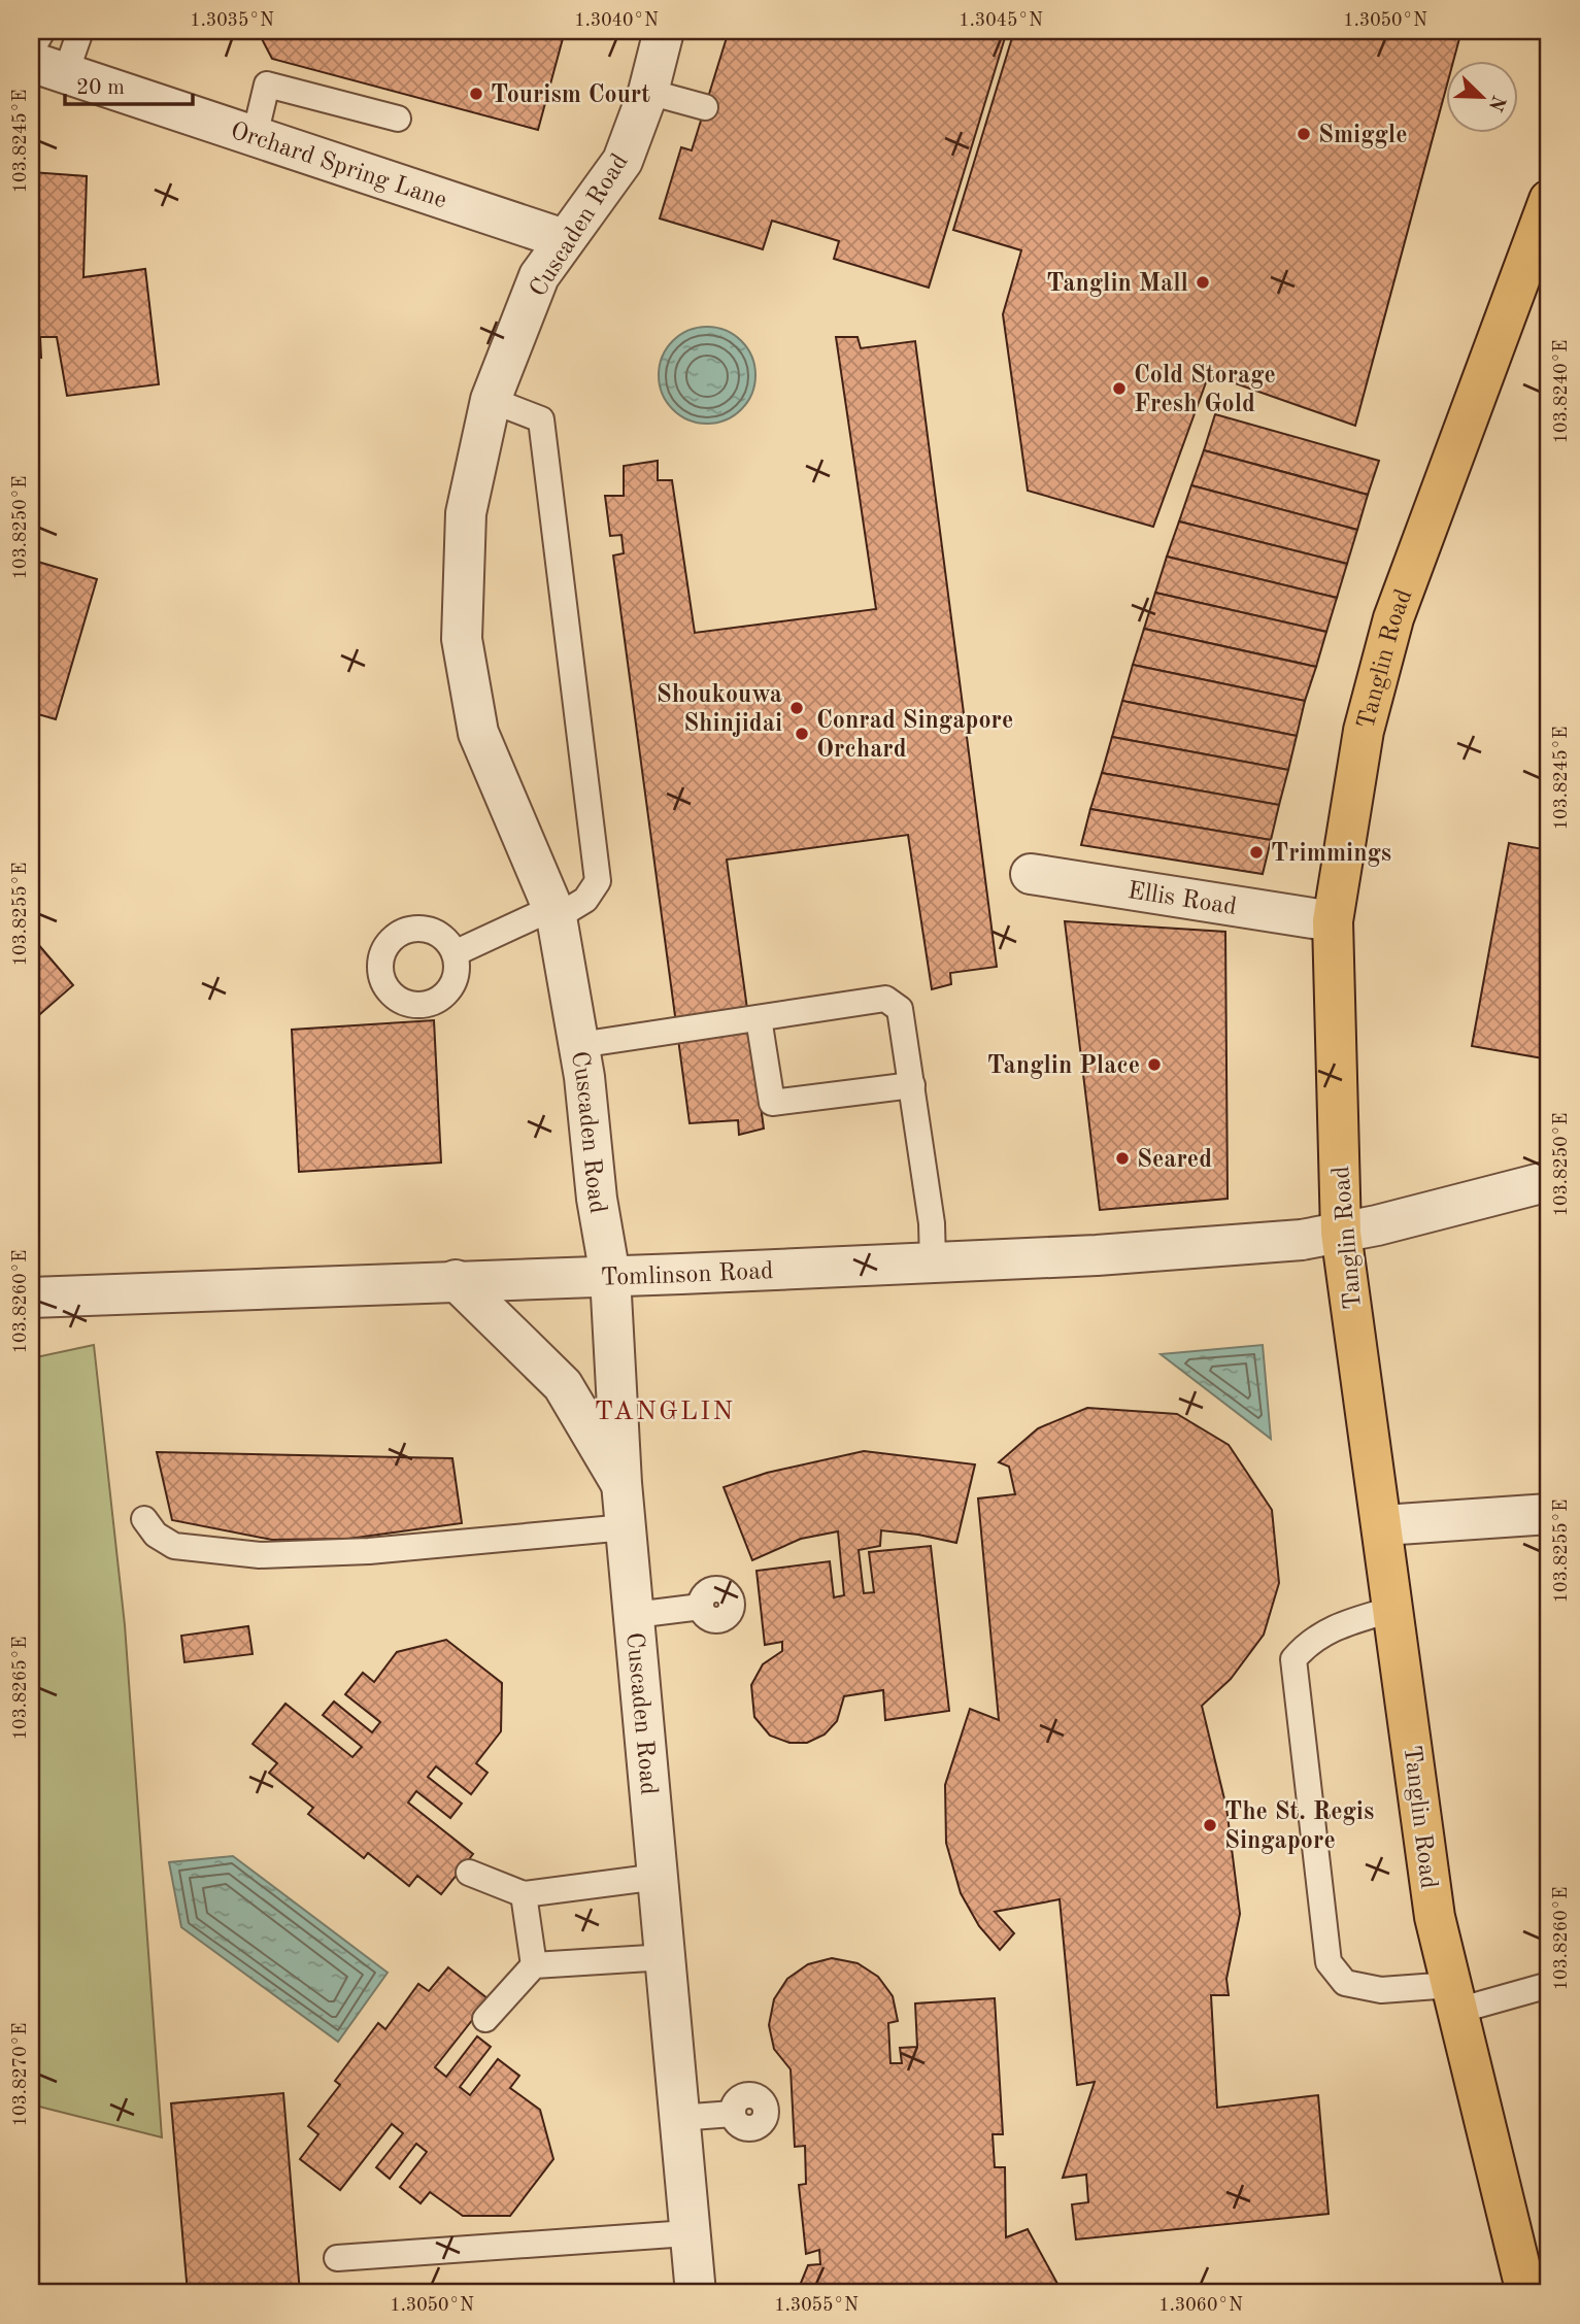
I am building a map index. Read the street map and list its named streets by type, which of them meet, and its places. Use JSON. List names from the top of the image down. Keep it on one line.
{"streets":{"main road":["Tanglin Road"],"street":["Orchard Spring Lane","Cuscaden Road","Ellis Road","Tomlinson Road"]},"crossings":[["Orchard Spring Lane","Cuscaden Road"],["Cuscaden Road","Tomlinson Road"],["Tanglin Road","Ellis Road"],["Tanglin Road","Tomlinson Road"]],"districts":["TANGLIN"],"places":["Tourism Court","Smiggle","Tanglin Mall","Cold Storage Fresh Gold","Shoukouwa Shinjidai","Conrad Singapore Orchard","Trimmings","Tanglin Place","Seared","The St. Regis Singapore"],"scale_bar":"20 m","north":"bottom right","coordinates":["1.3035°N","1.3040°N","1.3045°N","1.3050°N","103.8245°E","103.8240°E","103.8250°E","103.8255°E","103.8260°E","103.8265°E","103.8270°E","1.3055°N","1.3060°N"]}
